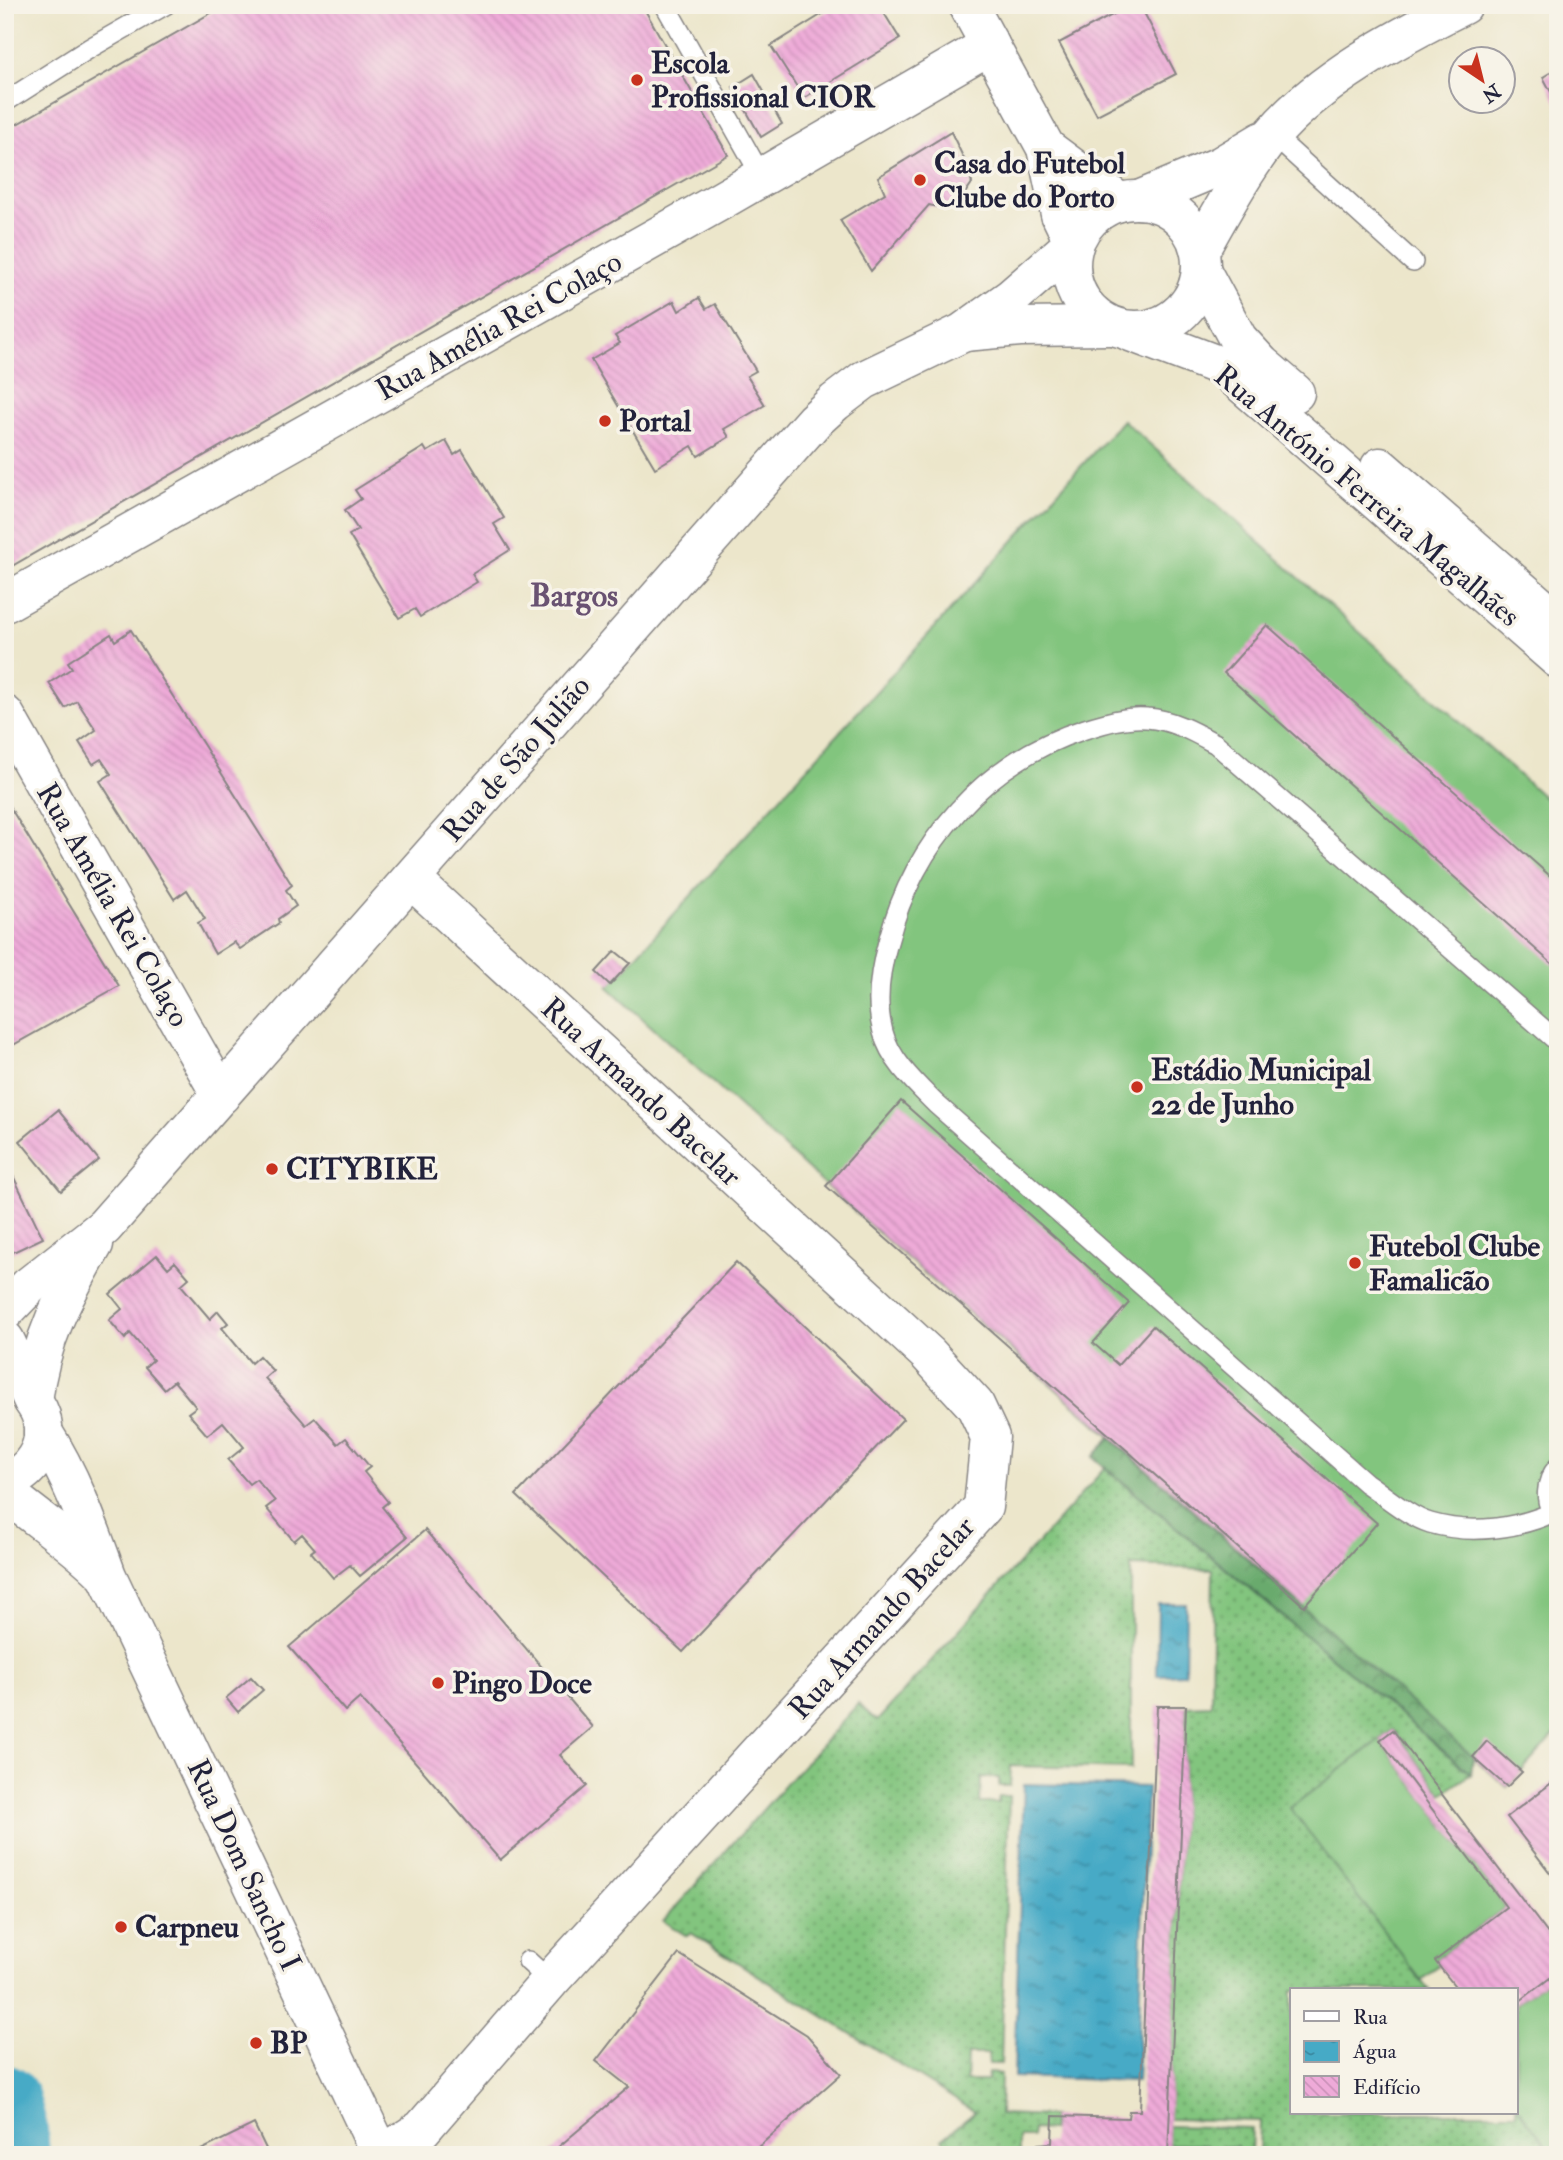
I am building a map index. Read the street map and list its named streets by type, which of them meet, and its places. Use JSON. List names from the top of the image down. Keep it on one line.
{"streets":{"street":["Rua Amélia Rei Colaço","Rua António Ferreira Magalhães","Rua de São Julião","Rua Armando Bacelar","Rua Dom Sancho I"]},"crossings":[["Rua Amélia Rei Colaço","Rua de São Julião"],["Rua António Ferreira Magalhães","Rua de São Julião"],["Rua de São Julião","Rua Armando Bacelar"],["Rua de São Julião","Rua Dom Sancho I"],["Rua Armando Bacelar","Rua Dom Sancho I"]],"districts":["Bargos"],"places":["Escola Profissional CIOR","Casa do Futebol Clube do Porto","Portal","Estádio Municipal 22 de Junho","CITYBIKE","Futebol Clube Famalicão","Pingo Doce","Carpneu","BP"],"legend":["Rua","Água","Edifício"],"north":"bottom right"}
